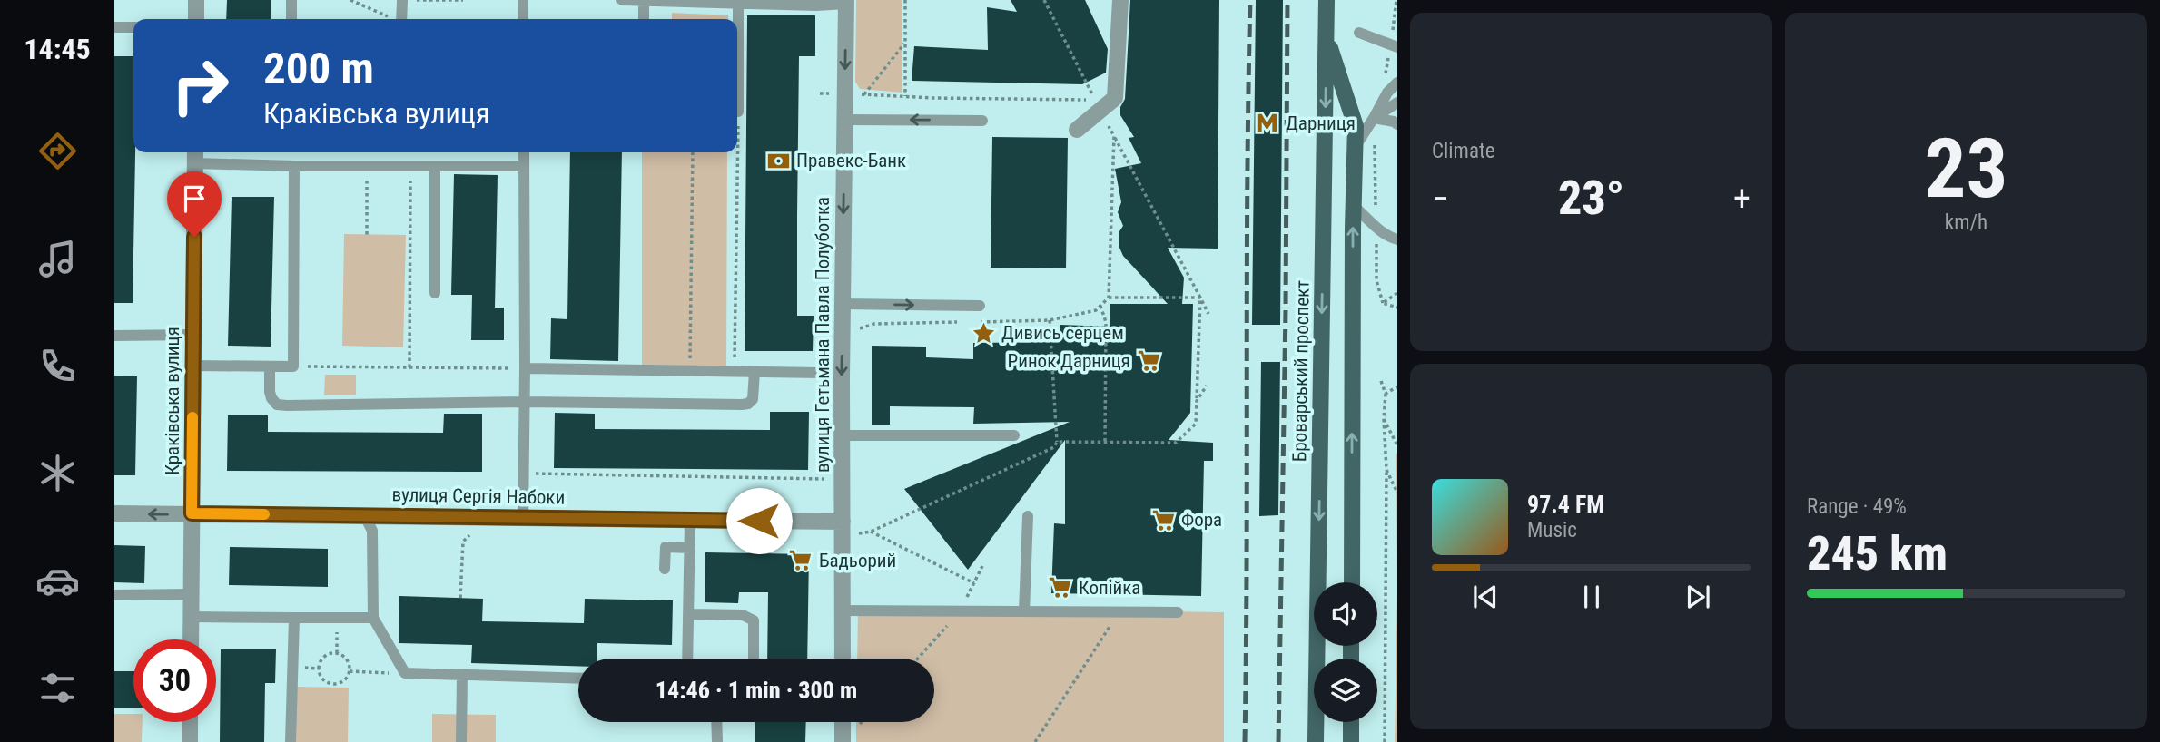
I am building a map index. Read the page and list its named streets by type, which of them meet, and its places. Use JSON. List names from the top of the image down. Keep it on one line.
{"streets":{"main road":["Броварський проспект"],"street":["вулиця Гетьмана Павла Полуботка","Краківська вулиця","вулиця Сергія Набоки"]},"crossings":[["вулиця Гетьмана Павла Полуботка","вулиця Сергія Набоки"],["Краківська вулиця","вулиця Сергія Набоки"]],"one_way":["вулиця Гетьмана Павла Полуботка"],"places":{"metro station":["Дарниця"],"bank":["Правекс-Банк"],"place":["Дивись серцем"],"supermarket":["Ринок Дарниця","Фора","Бадьорий","Копійка"]},"page":{"tabs":"14:45","tile":["Climate",["23","km/h"],["Range · 49%","245 km"]],"turn":["200 m","Краківська вулиця"],"heat":["−","23°","+"],"song":["97.4 FM","Music"],"limit":"30","trip":"14:46 · 1 min · 300 m"}}
